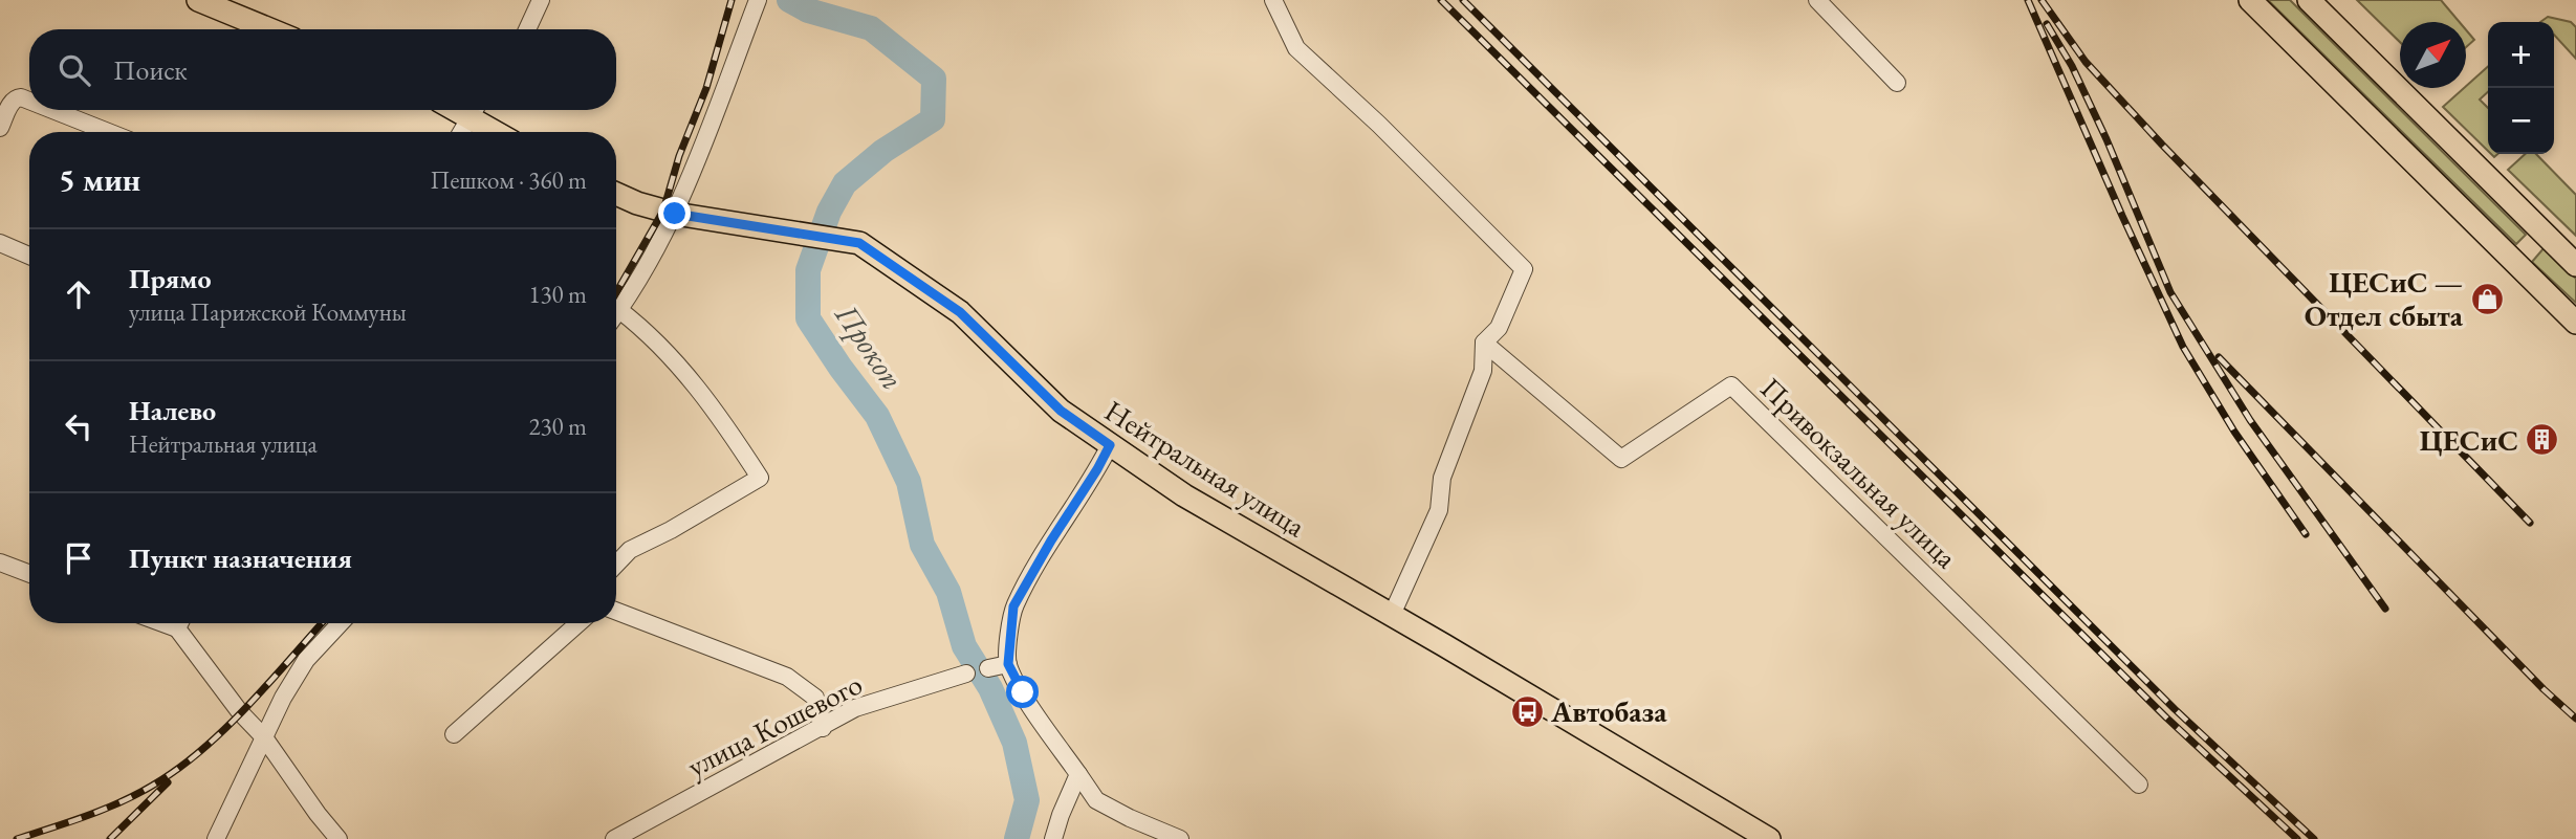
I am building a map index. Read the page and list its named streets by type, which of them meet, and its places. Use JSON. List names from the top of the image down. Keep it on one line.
{"streets":{"main road":["Нейтральная улица"],"street":["Привокзальная улица","улица Кошевого"]},"water":["Прокоп"],"places":{"shop":["ЦЕСиС — Отдел сбыта"],"building":["ЦЕСиС"],"bus stop":["Автобаза"]},"north":"top right","page":{"map_buttons":["+","−"],"search":"Поиск","heading":["5 мин","Пешком · 360 m"],"list":[["Прямо","улица Парижской Коммуны","130 m"],["Налево","Нейтральная улица","230 m"],"Пункт назначения"]}}
